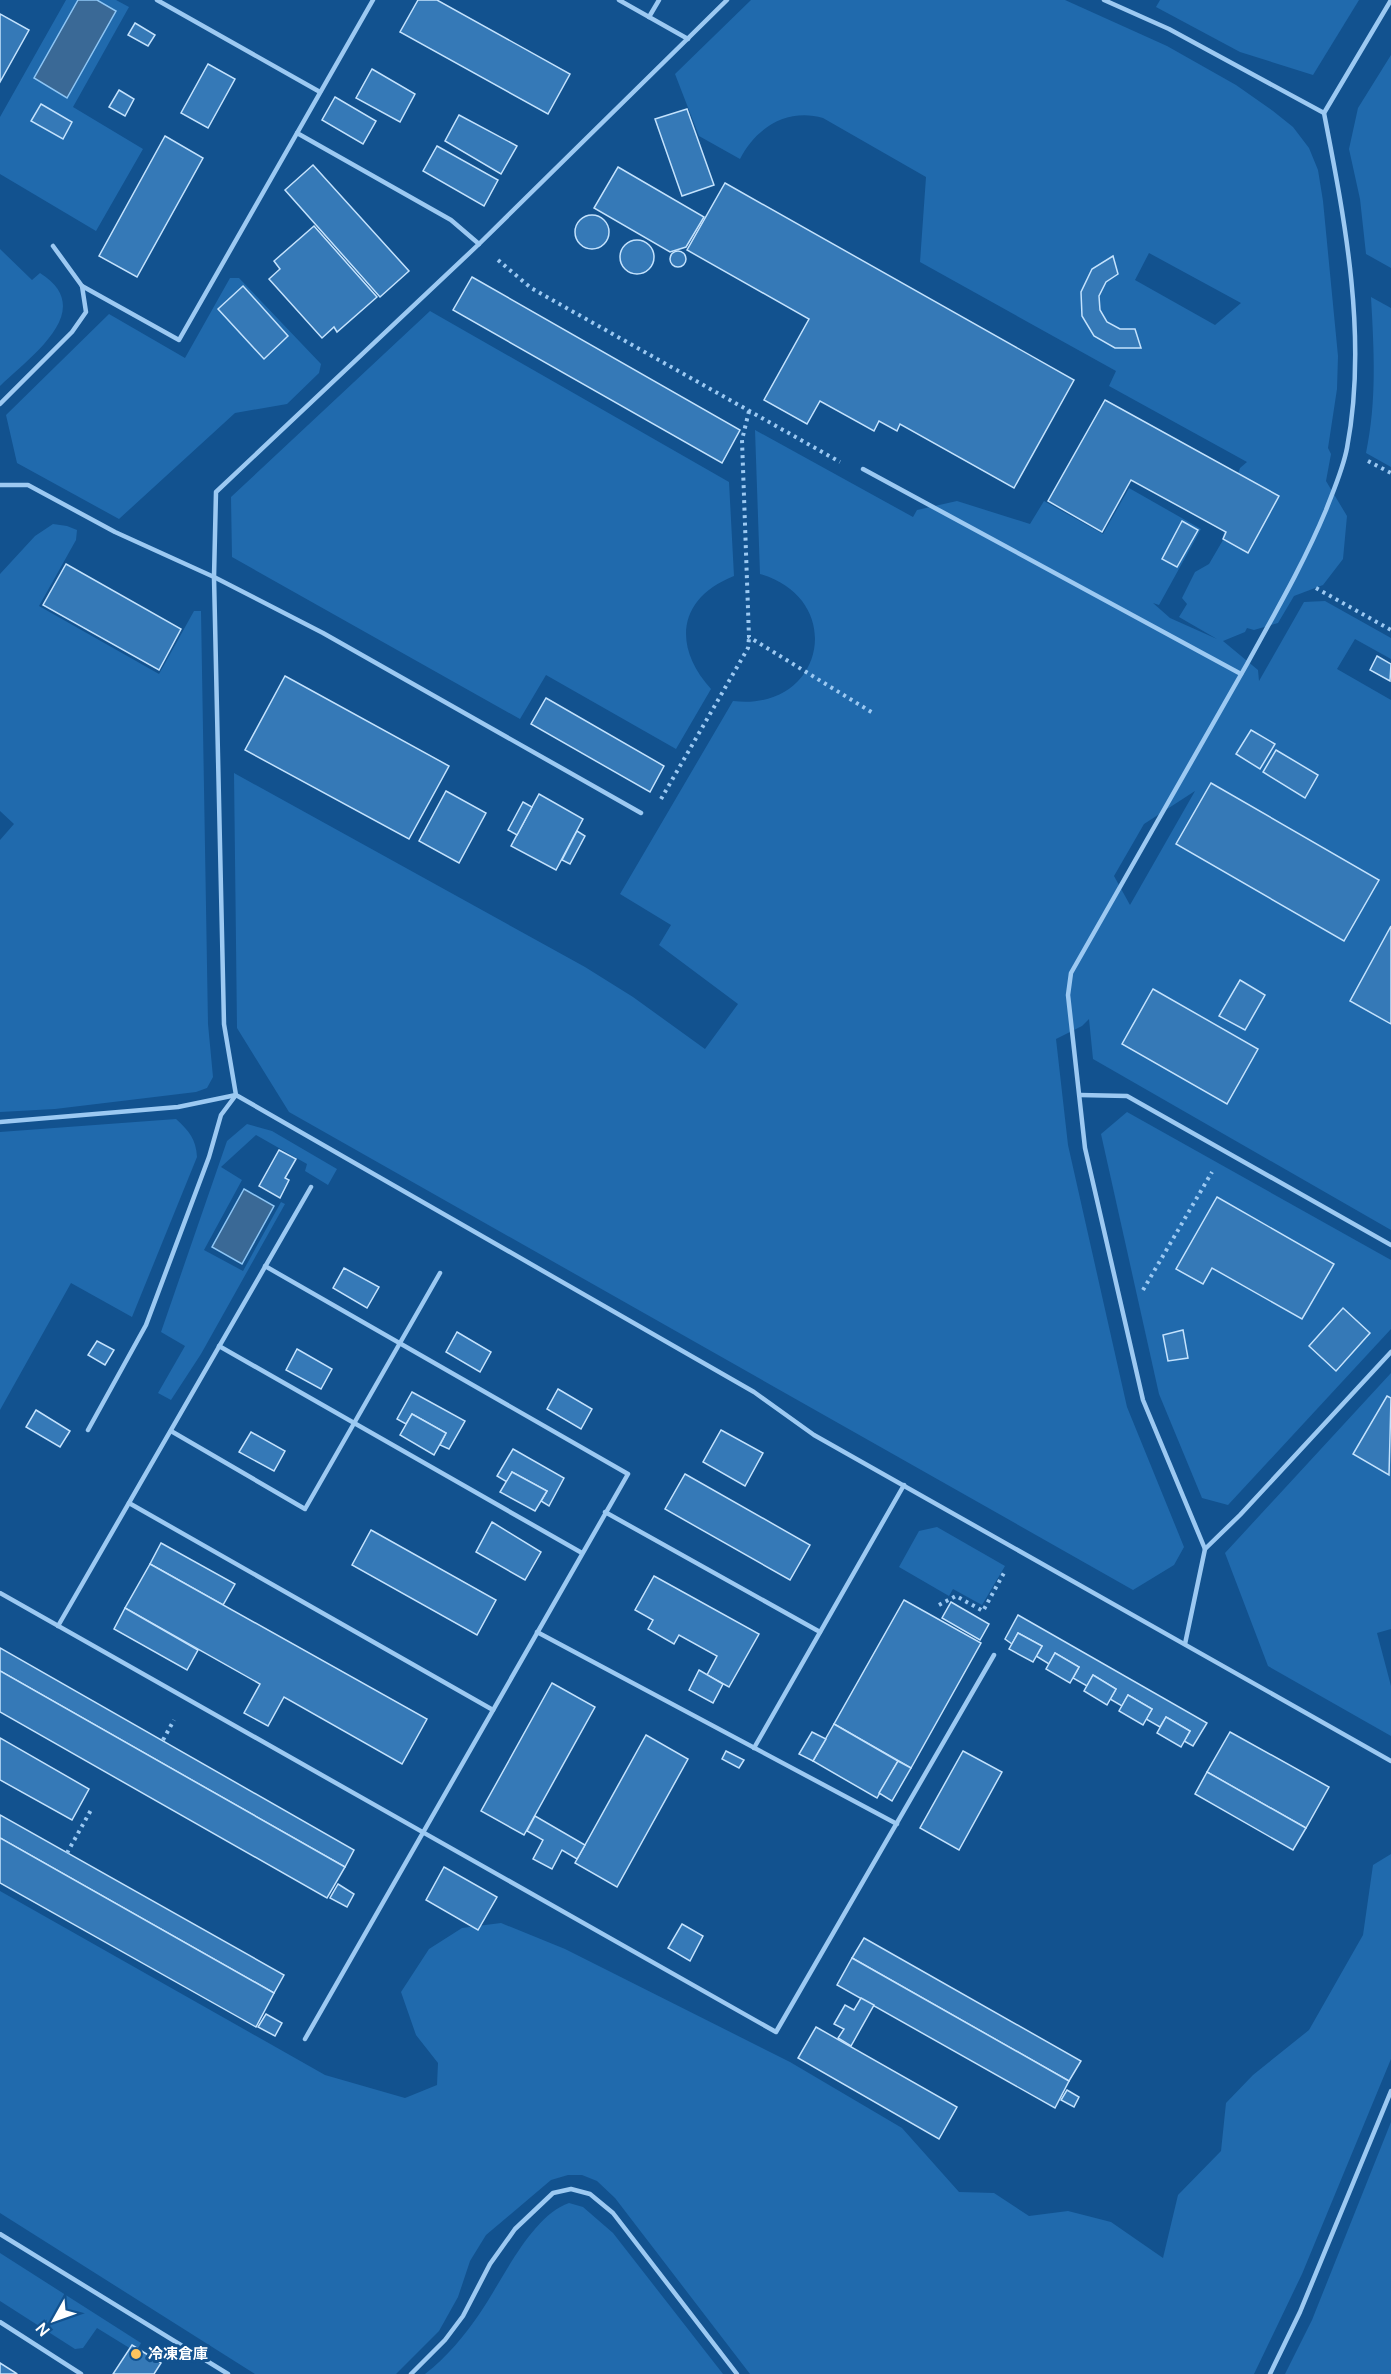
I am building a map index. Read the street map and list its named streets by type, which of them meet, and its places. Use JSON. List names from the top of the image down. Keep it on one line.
{"places":["冷凍倉庫"],"north":"bottom left"}
